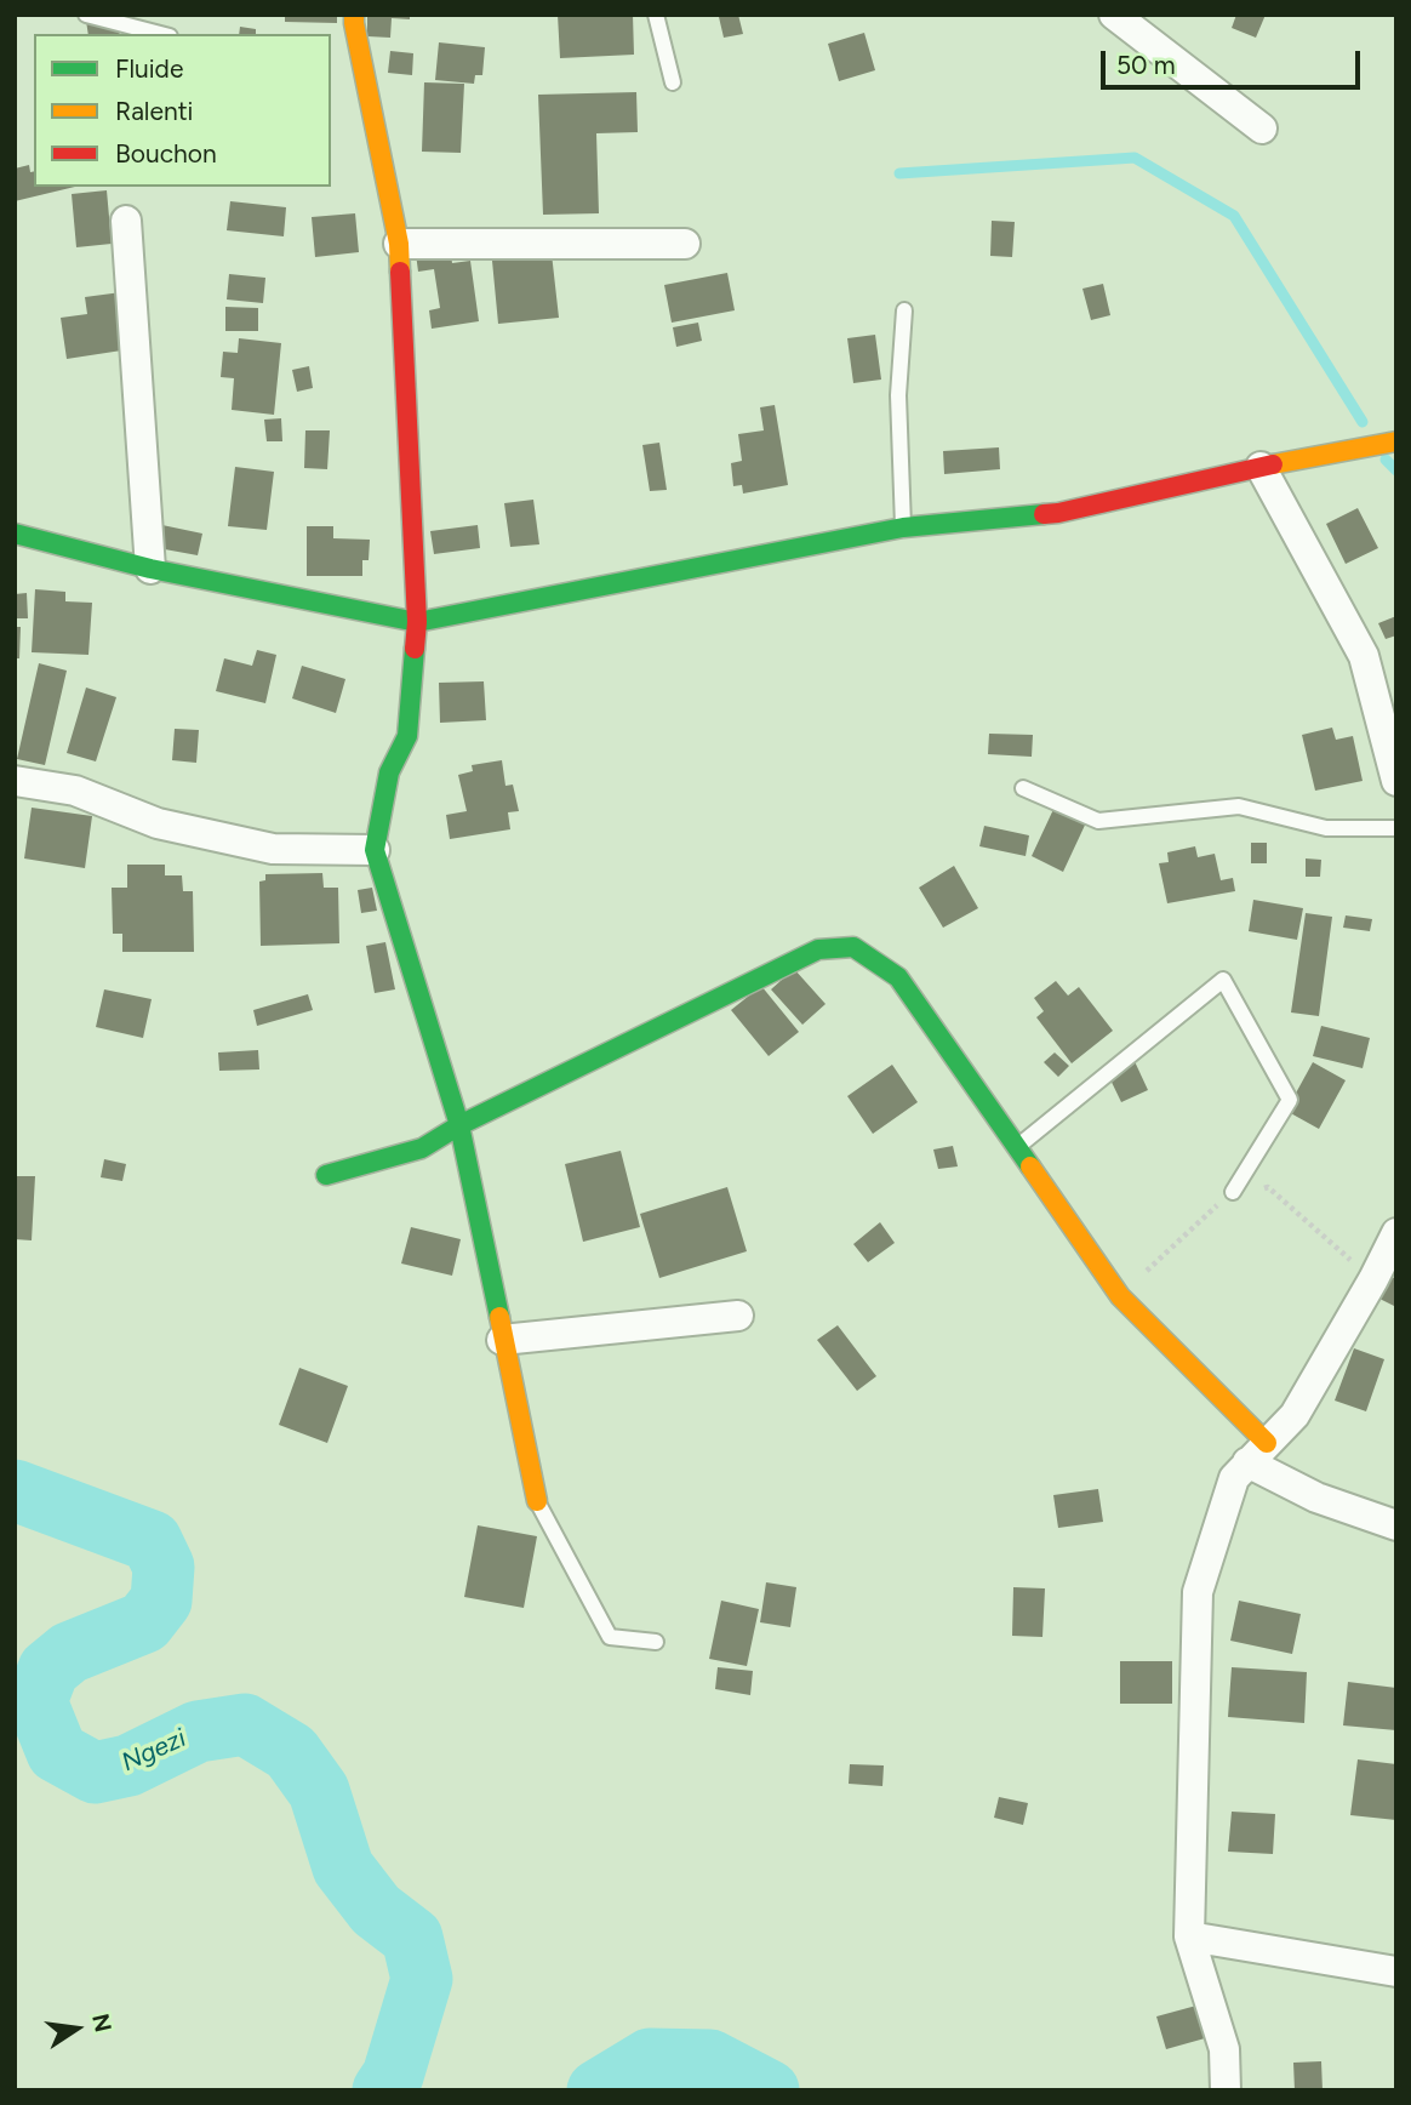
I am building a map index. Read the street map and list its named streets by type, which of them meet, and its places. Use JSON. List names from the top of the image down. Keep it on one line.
{"water":["Ngezi"],"legend":["Fluide","Ralenti","Bouchon"],"scale_bar":"50 m","north":"right"}
